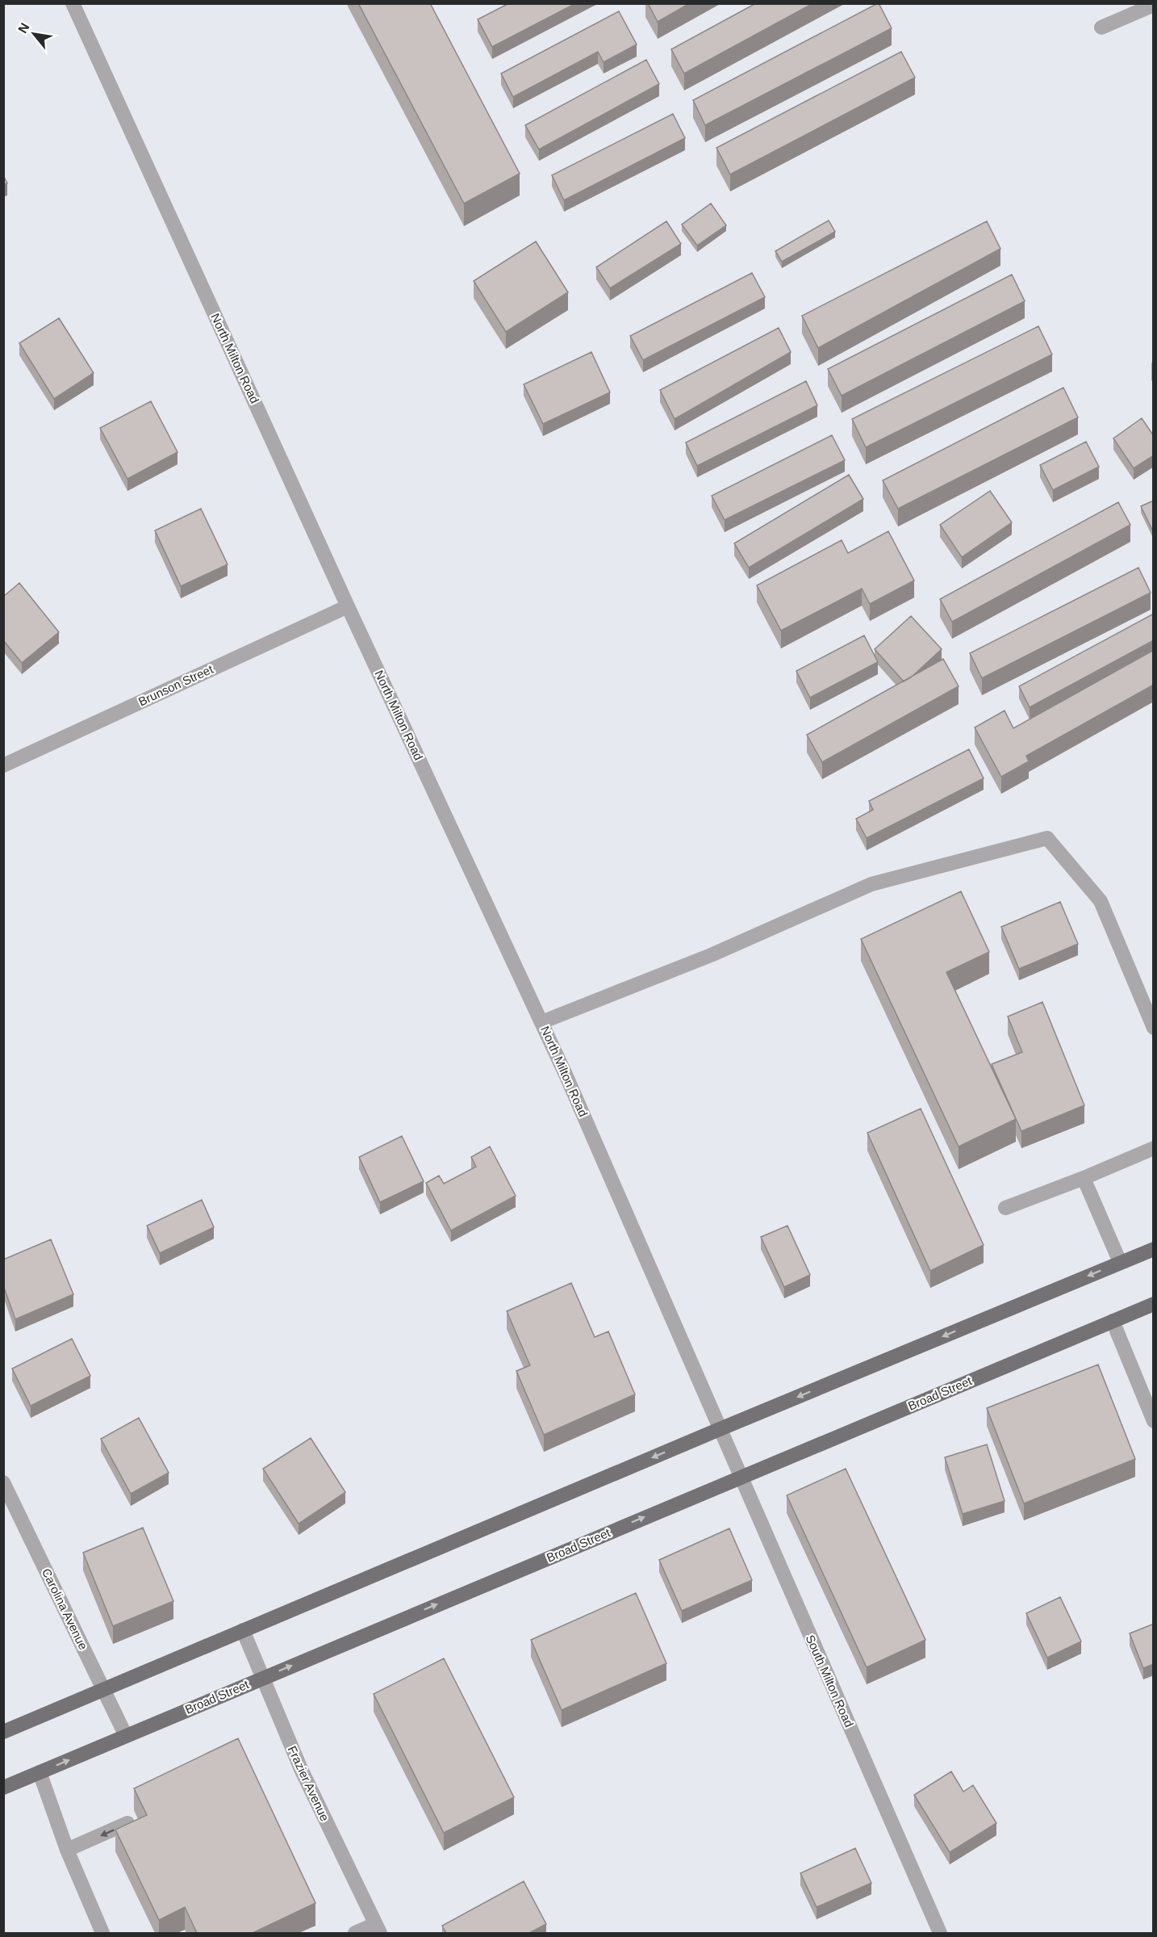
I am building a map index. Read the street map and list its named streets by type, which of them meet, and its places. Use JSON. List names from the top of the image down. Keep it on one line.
{"streets":{"main road":["Broad Street"],"street":["North Milton Road","Brunson Street","Carolina Avenue","South Milton Road","Frazier Avenue"]},"crossings":[["North Milton Road","Brunson Street"],["North Milton Road","South Milton Road"],["Broad Street","Carolina Avenue"],["Broad Street","South Milton Road"],["Broad Street","Frazier Avenue"]],"north":"top left"}
